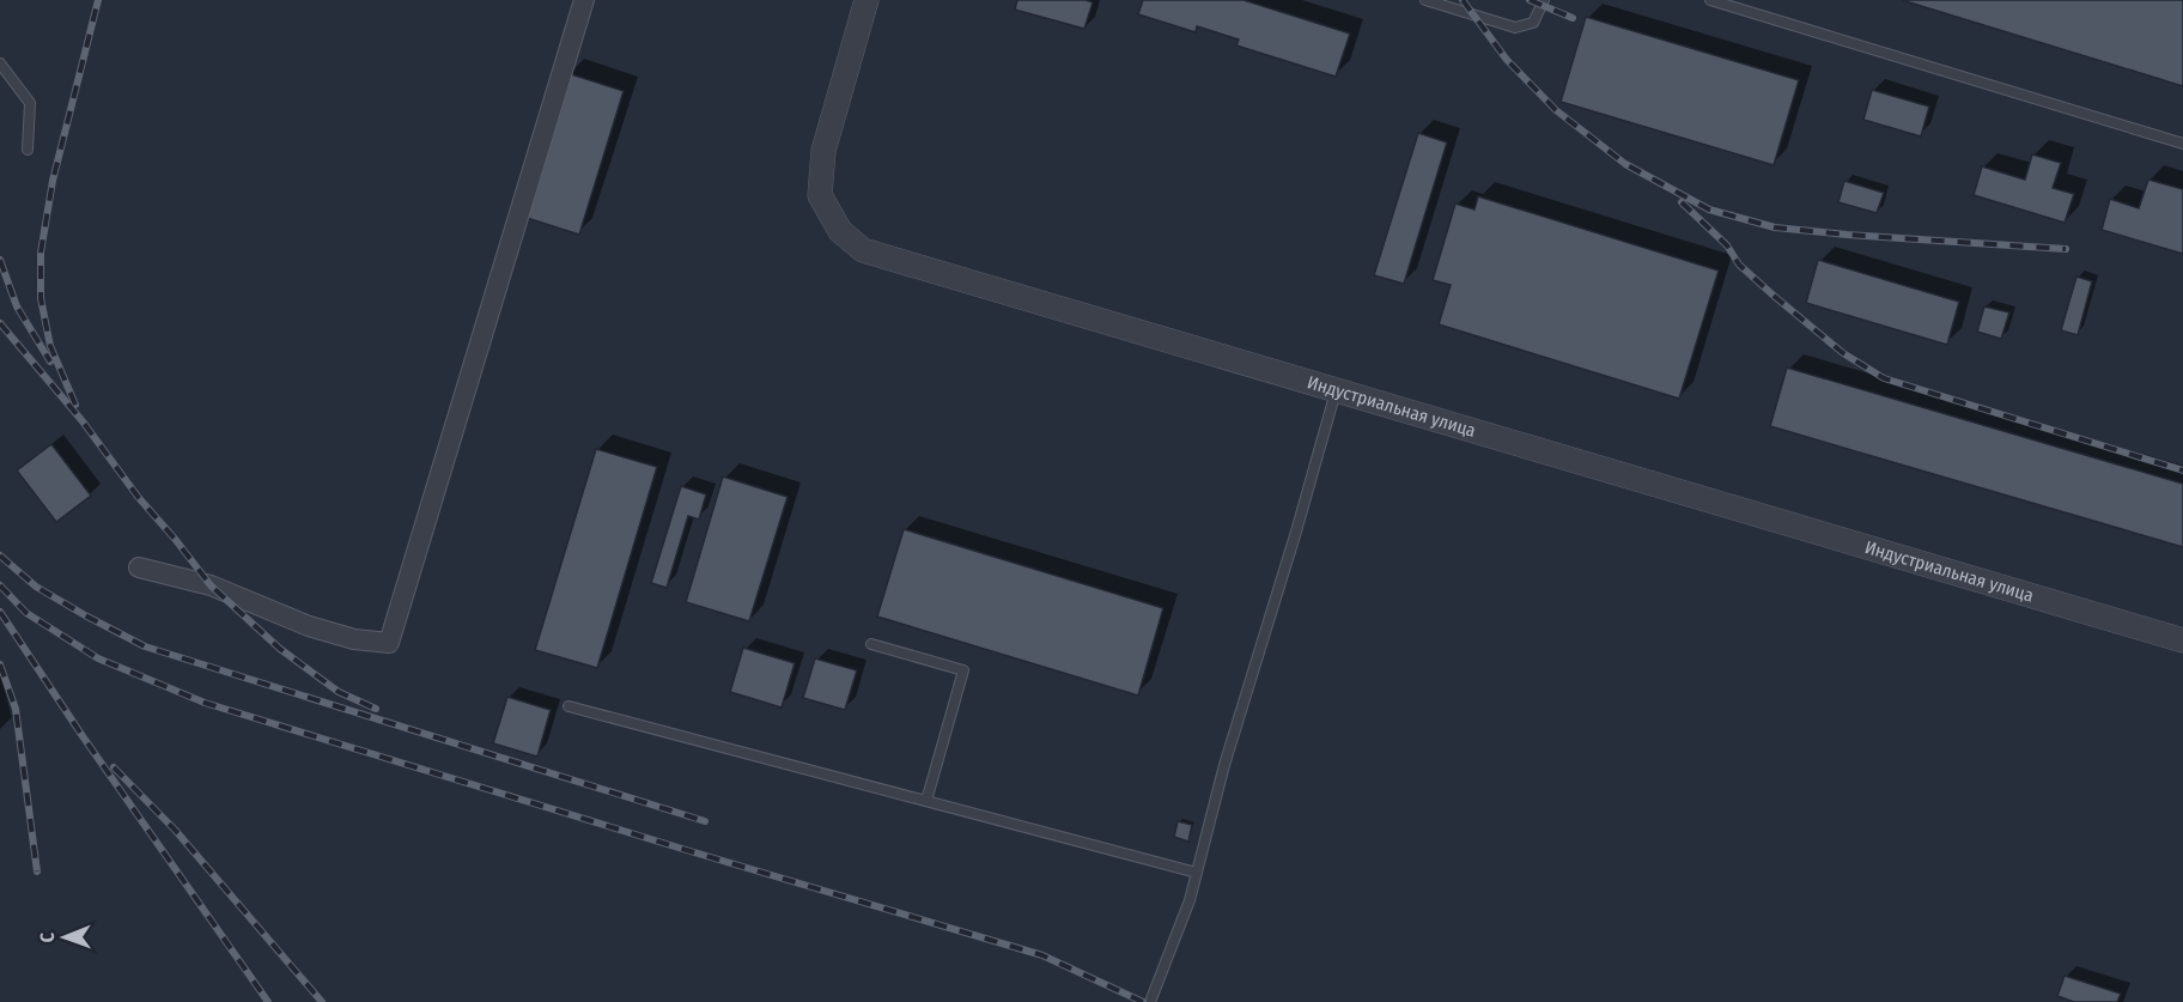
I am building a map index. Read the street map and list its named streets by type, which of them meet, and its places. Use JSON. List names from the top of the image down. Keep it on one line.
{"streets":{"street":["Индустриальная улица"]},"north":"left"}
